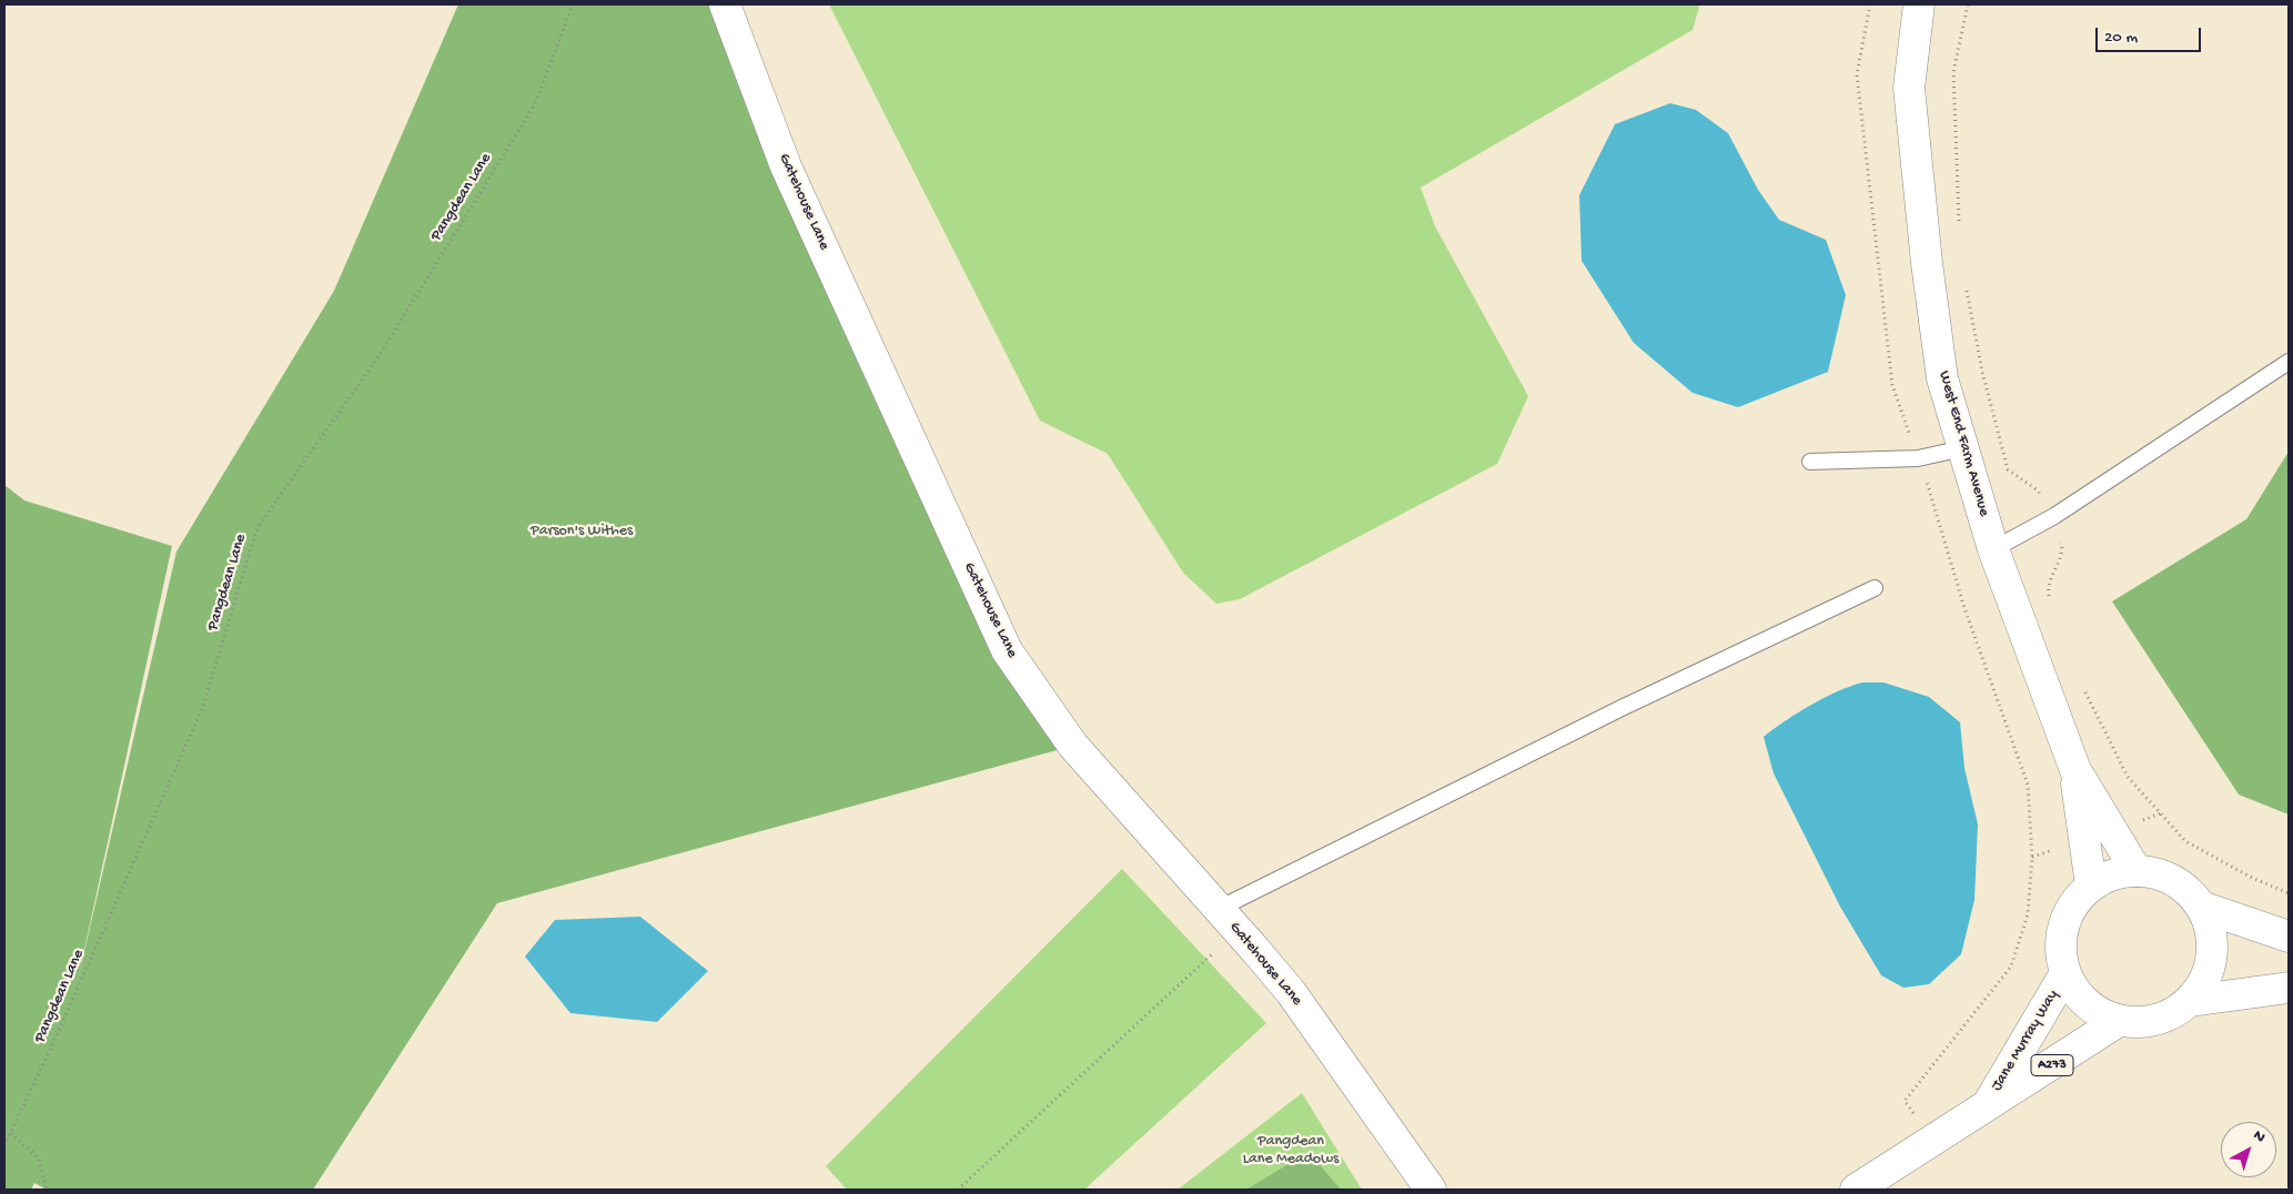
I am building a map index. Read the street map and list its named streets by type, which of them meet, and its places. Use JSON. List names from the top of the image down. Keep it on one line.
{"streets":{"street":["Gatehouse Lane","West End Farm Avenue","Jane Murray Way","A273"],"path":["Pangdean Lane"]},"crossings":[["West End Farm Avenue","Jane Murray Way"]],"parks":["Parson's Withes","Pangdean Lane Meadows"],"scale_bar":"20 m","north":"top right"}
